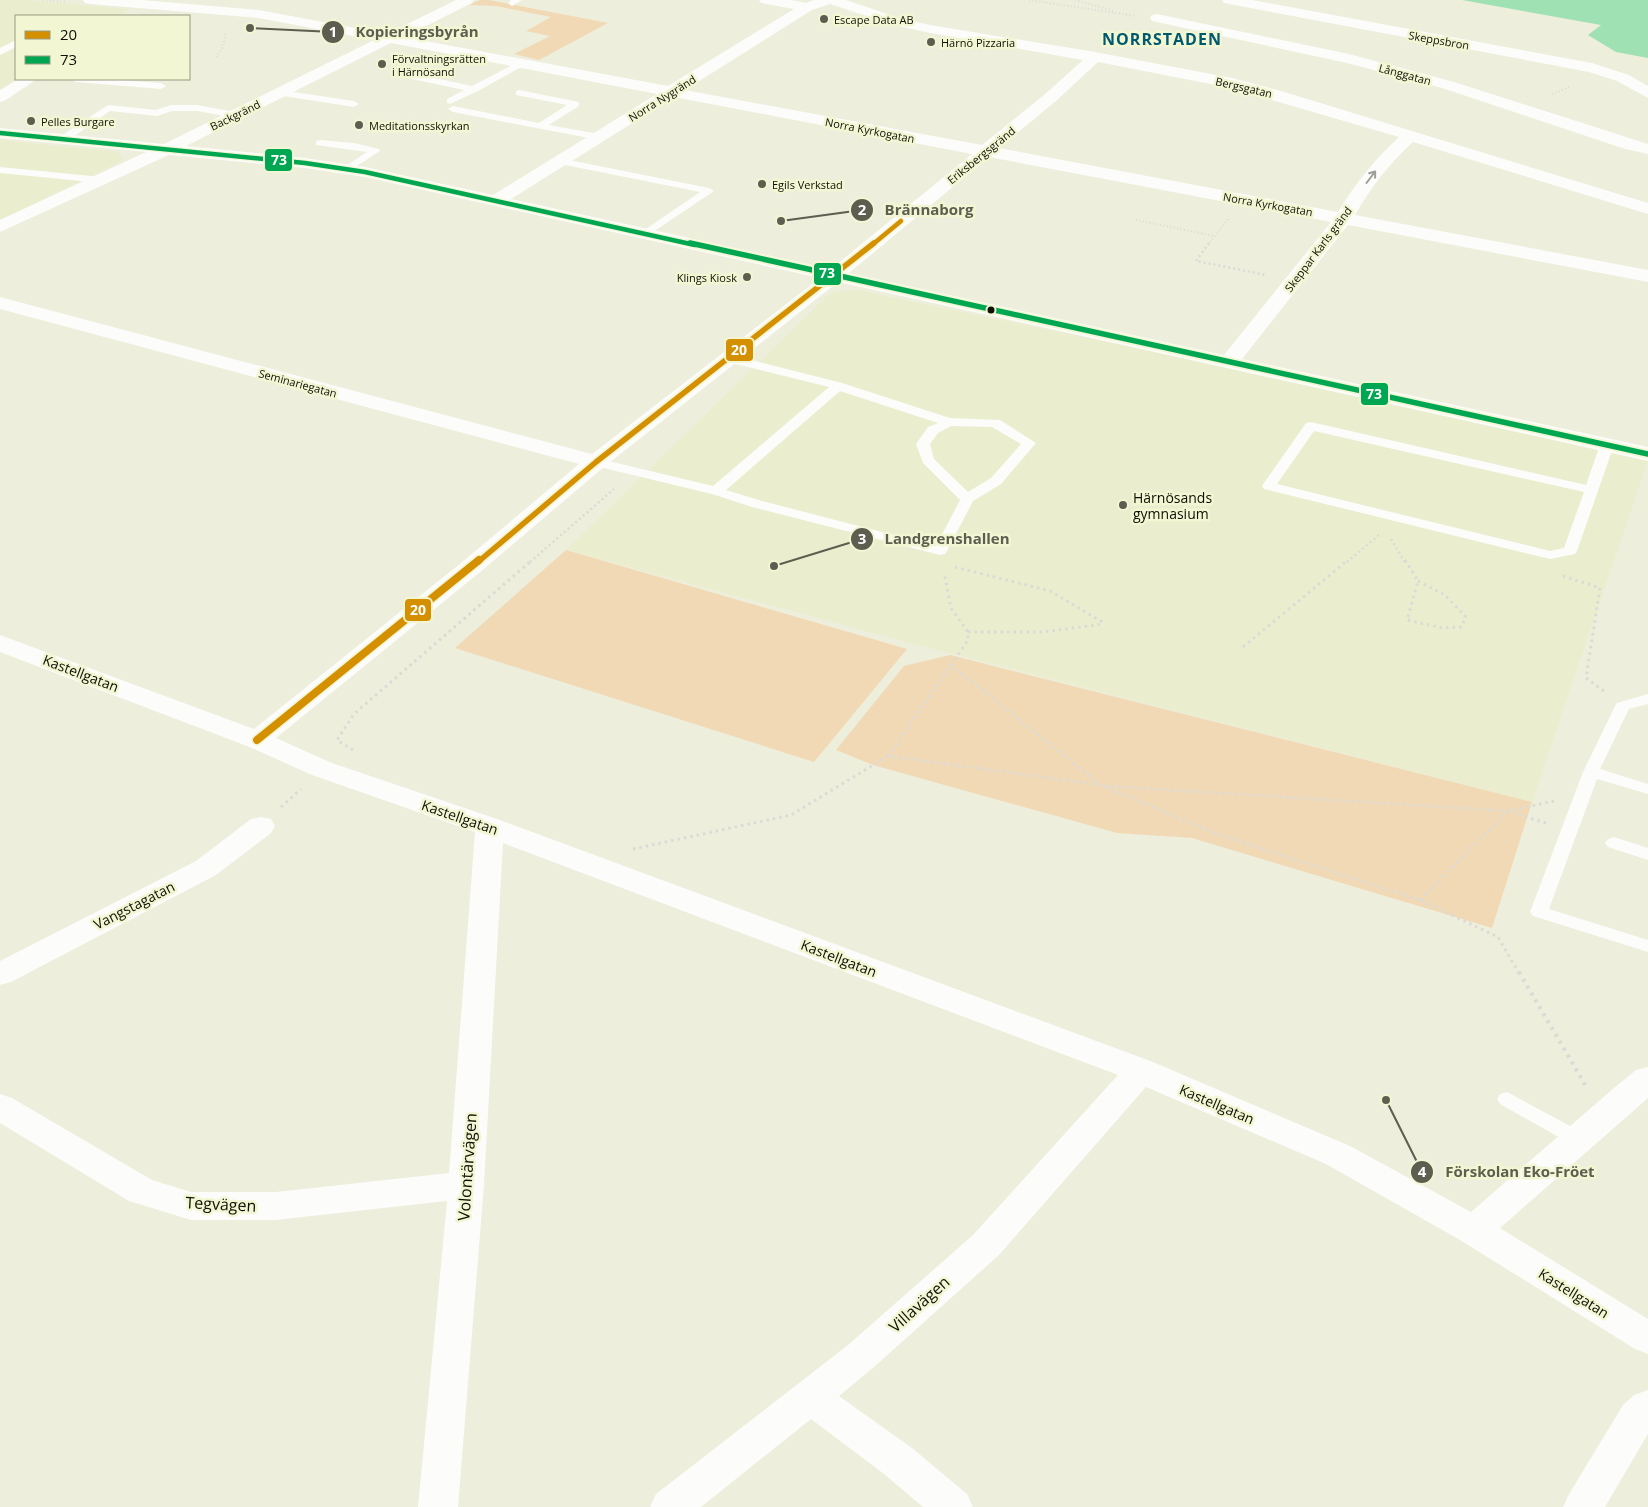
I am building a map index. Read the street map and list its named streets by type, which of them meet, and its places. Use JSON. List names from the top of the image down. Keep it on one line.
{"streets":{"street":["Skeppsbron","Långgatan","Bergsgatan","Norra Nygränd","Backgränd","Norra Kyrkogatan","Eriksbergsgränd","Skeppar Karls gränd","Seminariegatan","Kastellgatan","Vangstagatan","Volontärvägen","Tegvägen","Villavägen"]},"crossings":[["Bergsgatan","Eriksbergsgränd"],["Bergsgatan","Skeppar Karls gränd"],["Norra Nygränd","Norra Kyrkogatan"],["Backgränd","Norra Kyrkogatan"],["Norra Kyrkogatan","Eriksbergsgränd"],["Norra Kyrkogatan","Skeppar Karls gränd"],["Eriksbergsgränd","Seminariegatan"],["Eriksbergsgränd","Kastellgatan"],["Kastellgatan","Volontärvägen"],["Kastellgatan","Villavägen"],["Volontärvägen","Tegvägen"]],"one_way":["Skeppar Karls gränd"],"districts":["NORRSTADEN"],"places":["Escape Data AB","Kopieringsbyrån","Härnö Pizzaria","Förvaltningsrätten i Härnösand","Pelles Burgare","Meditationsskyrkan","Egils Verkstad","Brännaborg","Klings Kiosk","Härnösands gymnasium","Landgrenshallen","Förskolan Eko-Fröet"],"lines":["transit line 73","transit line 20"],"legend":["20","73"]}
